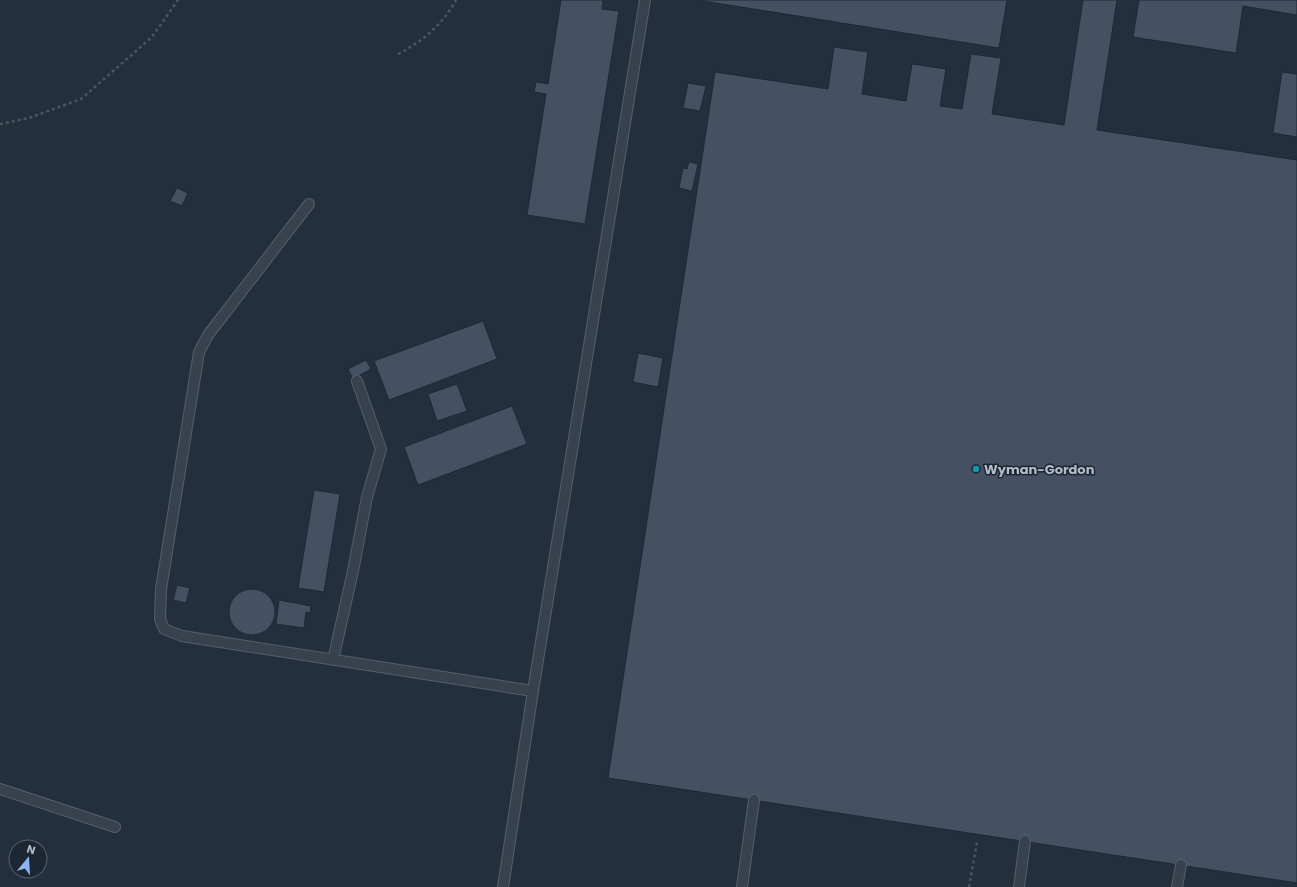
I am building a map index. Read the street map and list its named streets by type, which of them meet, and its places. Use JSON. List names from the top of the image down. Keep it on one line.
{"places":["Wyman-Gordon"],"north":"top"}
